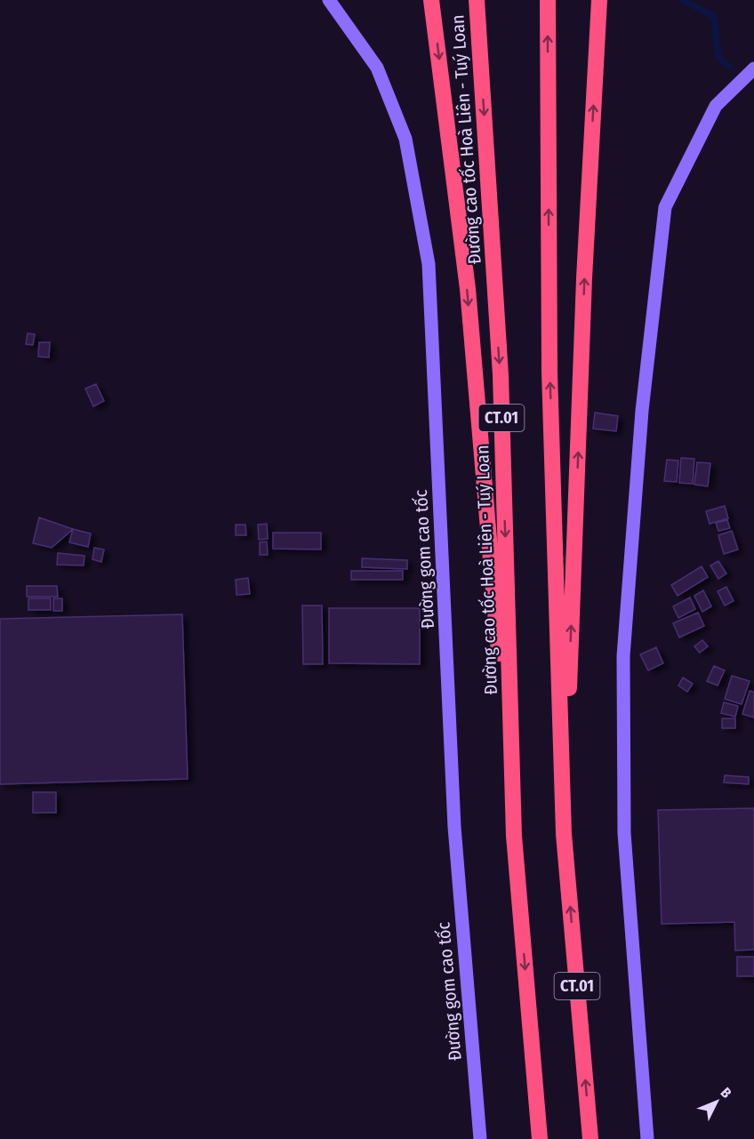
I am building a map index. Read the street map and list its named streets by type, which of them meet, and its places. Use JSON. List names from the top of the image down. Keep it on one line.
{"streets":{"highway":["Đường cao tốc Hoà Liên - Tuý Loan","CT.01"],"main road":["Đường gom cao tốc"]},"north":"top right"}
